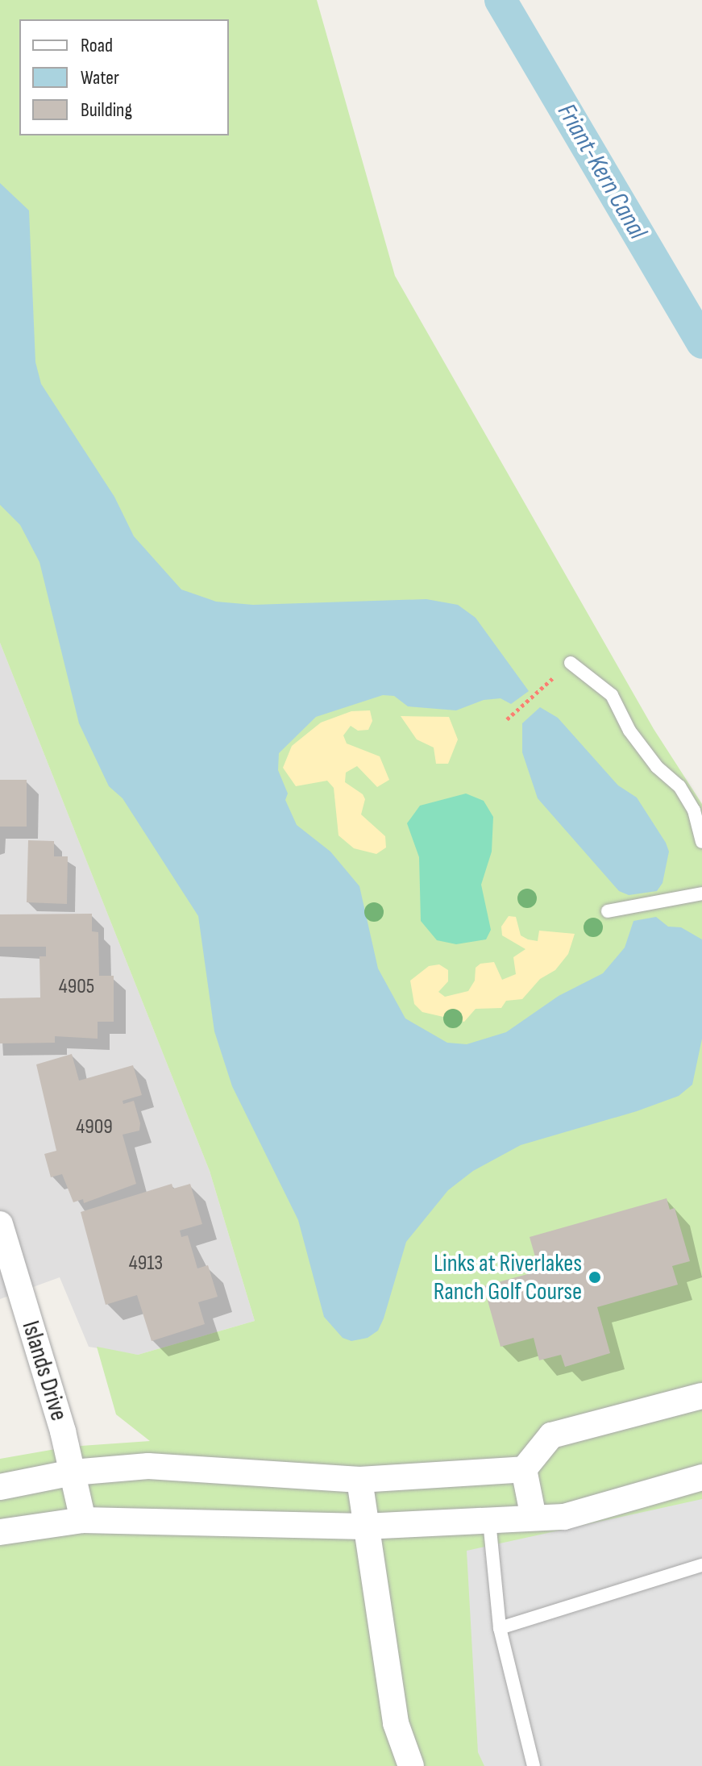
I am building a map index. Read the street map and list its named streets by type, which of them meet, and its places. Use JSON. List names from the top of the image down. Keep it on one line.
{"streets":{"street":["Islands Drive"]},"water":["Friant-Kern Canal"],"places":["Links at Riverlakes Ranch Golf Course"],"house_numbers":["4905","4909","4913"],"legend":["Road","Water","Building"]}
